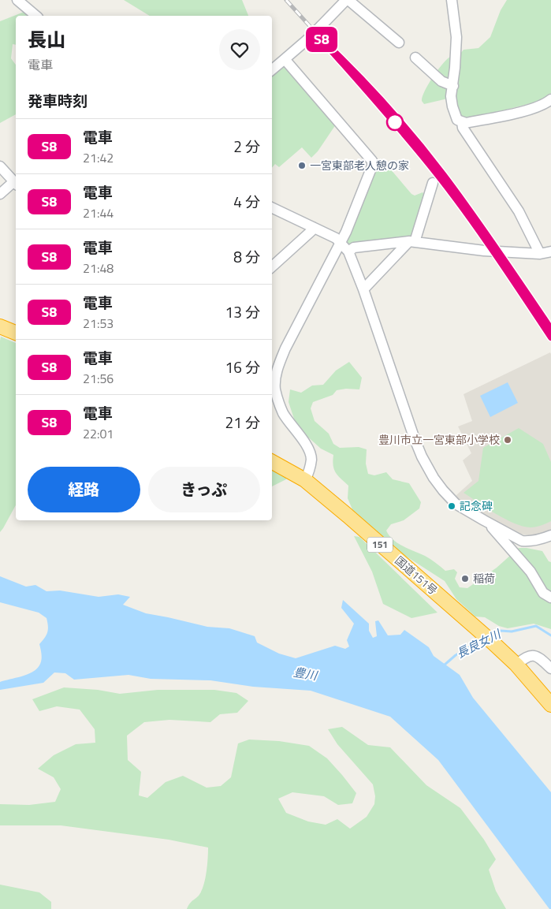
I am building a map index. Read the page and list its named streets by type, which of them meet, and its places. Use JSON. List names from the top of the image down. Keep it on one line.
{"streets":{"highway":["151","国道151号"]},"water":["長良女川","豊川"],"places":["一宮東部老人憩の家","豊川市立一宮東部小学校","記念碑","稲荷"],"page":{"on_map":"S8","heading":[["長山","電車"],"発車時刻"],"list":[{"mark":"S8","name":"電車","note":"21:42","value":"2 分"},{"mark":"S8","name":"電車","note":"21:44","value":"4 分"},{"mark":"S8","name":"電車","note":"21:48","value":"8 分"},{"mark":"S8","name":"電車","note":"21:53","value":"13 分"},{"mark":"S8","name":"電車","note":"21:56","value":"16 分"},{"mark":"S8","name":"電車","note":"22:01","value":"21 分"}],"buttons":["経路","きっぷ"]}}
